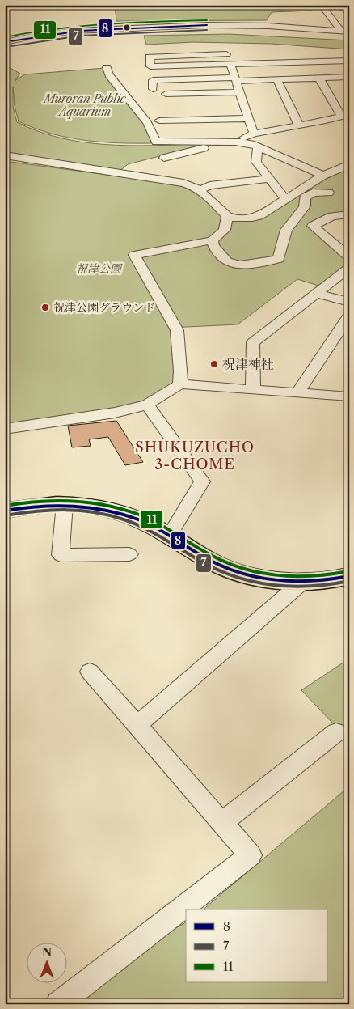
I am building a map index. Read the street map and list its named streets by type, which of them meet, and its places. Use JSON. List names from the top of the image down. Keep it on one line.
{"districts":["SHUKUZUCHO 3-CHOME"],"parks":["Muroran Public Aquarium","祝津公園"],"places":["祝津公園グラウンド","祝津神社"],"lines":["transit line 11","transit line 8","transit line 7"],"legend":["8","7","11"],"north":"top"}
